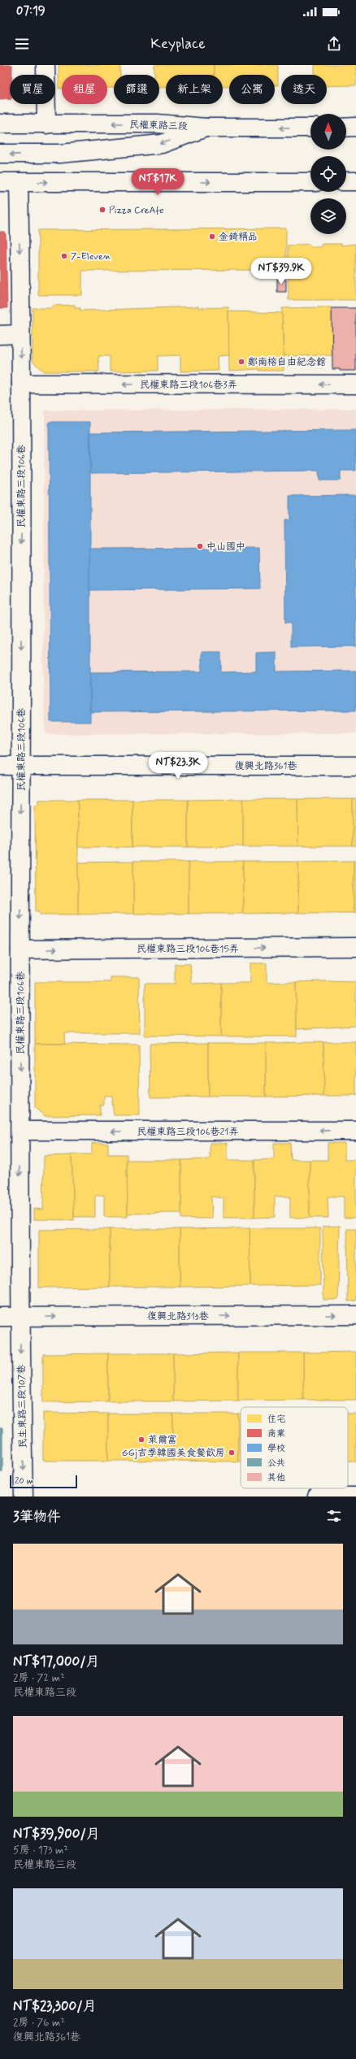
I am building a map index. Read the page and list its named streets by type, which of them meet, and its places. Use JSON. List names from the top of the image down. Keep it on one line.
{"streets":{"main road":["民權東路三段","民權東路三段106巷3弄","民權東路三段106巷","復興北路361巷","民權東路三段106巷15弄","民權東路三段106巷21弄","復興北路313巷","民生東路三段107巷"]},"crossings":[["民權東路三段106巷3弄","民權東路三段106巷"],["民權東路三段106巷","復興北路361巷"],["民權東路三段106巷","民權東路三段106巷15弄"],["民權東路三段106巷","民權東路三段106巷21弄"],["民權東路三段106巷","復興北路313巷"],["民權東路三段106巷","民生東路三段107巷"],["復興北路313巷","民生東路三段107巷"]],"one_way":["民權東路三段106巷3弄","民權東路三段106巷","民權東路三段106巷15弄","民權東路三段106巷21弄","復興北路313巷","民生東路三段107巷"],"places":["Pizza CreAfe","金錡精品","7-Eleven","鄭南榕自由紀念館","中山國中","萊爾富","GGj吉季韓國美食餐飲房"],"legend":["住宅","商業","學校","公共","其他"],"scale_bar":"20 m","north":"top","page":{"status":"07:19","header":"Keyplace","chip":["買屋","租屋","篩選","新上架","公寓","透天"],"price":["NT$17K","NT$39.9K","NT$23.3K"],"scale":"20 m","heading":"3筆物件","list":[{"name":"NT$17,000/月","note":"2房 · 72 m² · 民權東路三段"},{"name":"NT$39,900/月","note":"5房 · 173 m² · 民權東路三段"},{"name":"NT$23,300/月","note":"2房 · 76 m² · 復興北路361巷"}]}}
